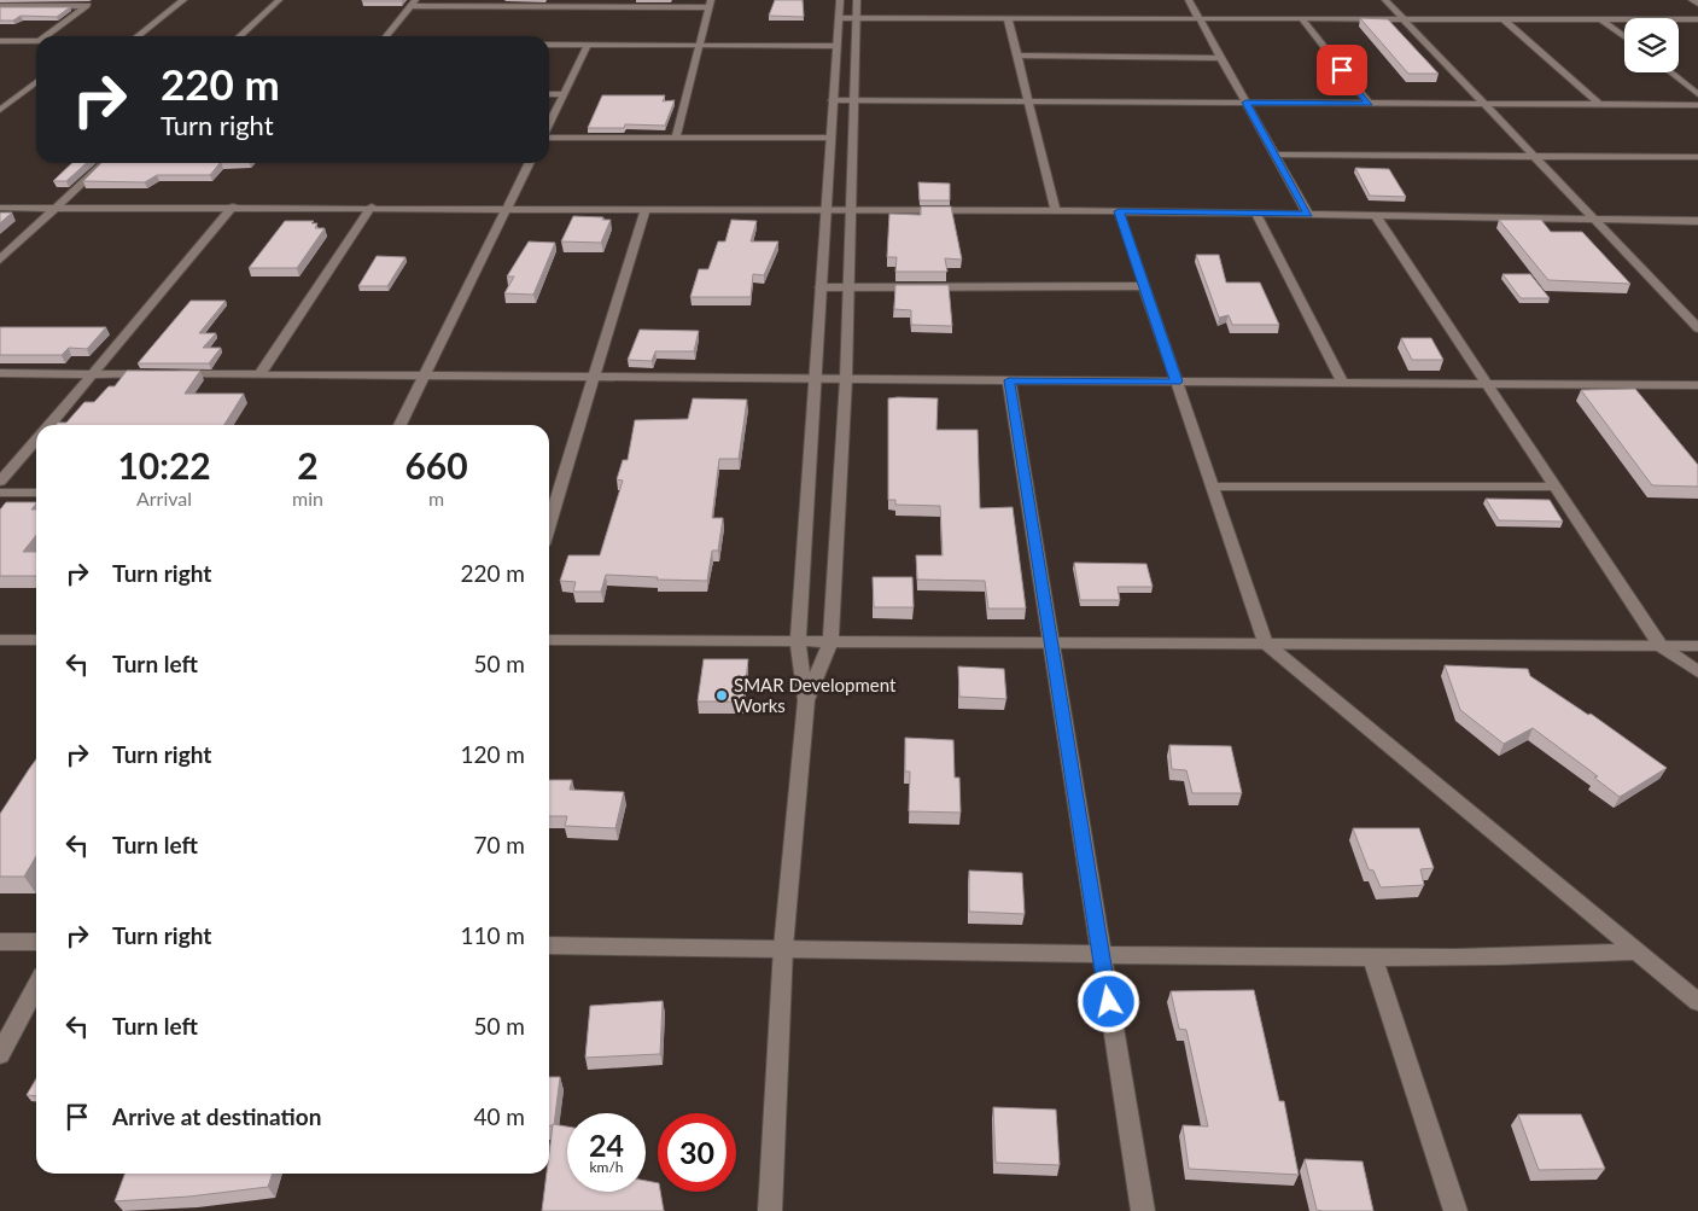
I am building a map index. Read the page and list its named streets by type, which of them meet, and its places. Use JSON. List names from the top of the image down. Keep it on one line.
{"places":["SMAR Development Works"],"page":{"turn":["220 m","Turn right"],"eta":["10:22","Arrival","2","min","660","m"],"list":[{"name":"Turn right","value":"220 m"},{"name":"Turn left","value":"50 m"},{"name":"Turn right","value":"120 m"},{"name":"Turn left","value":"70 m"},{"name":"Turn right","value":"110 m"},{"name":"Turn left","value":"50 m"},{"name":"Arrive at destination","value":"40 m"}],"speed":"24 km/h","limit":"30"}}
